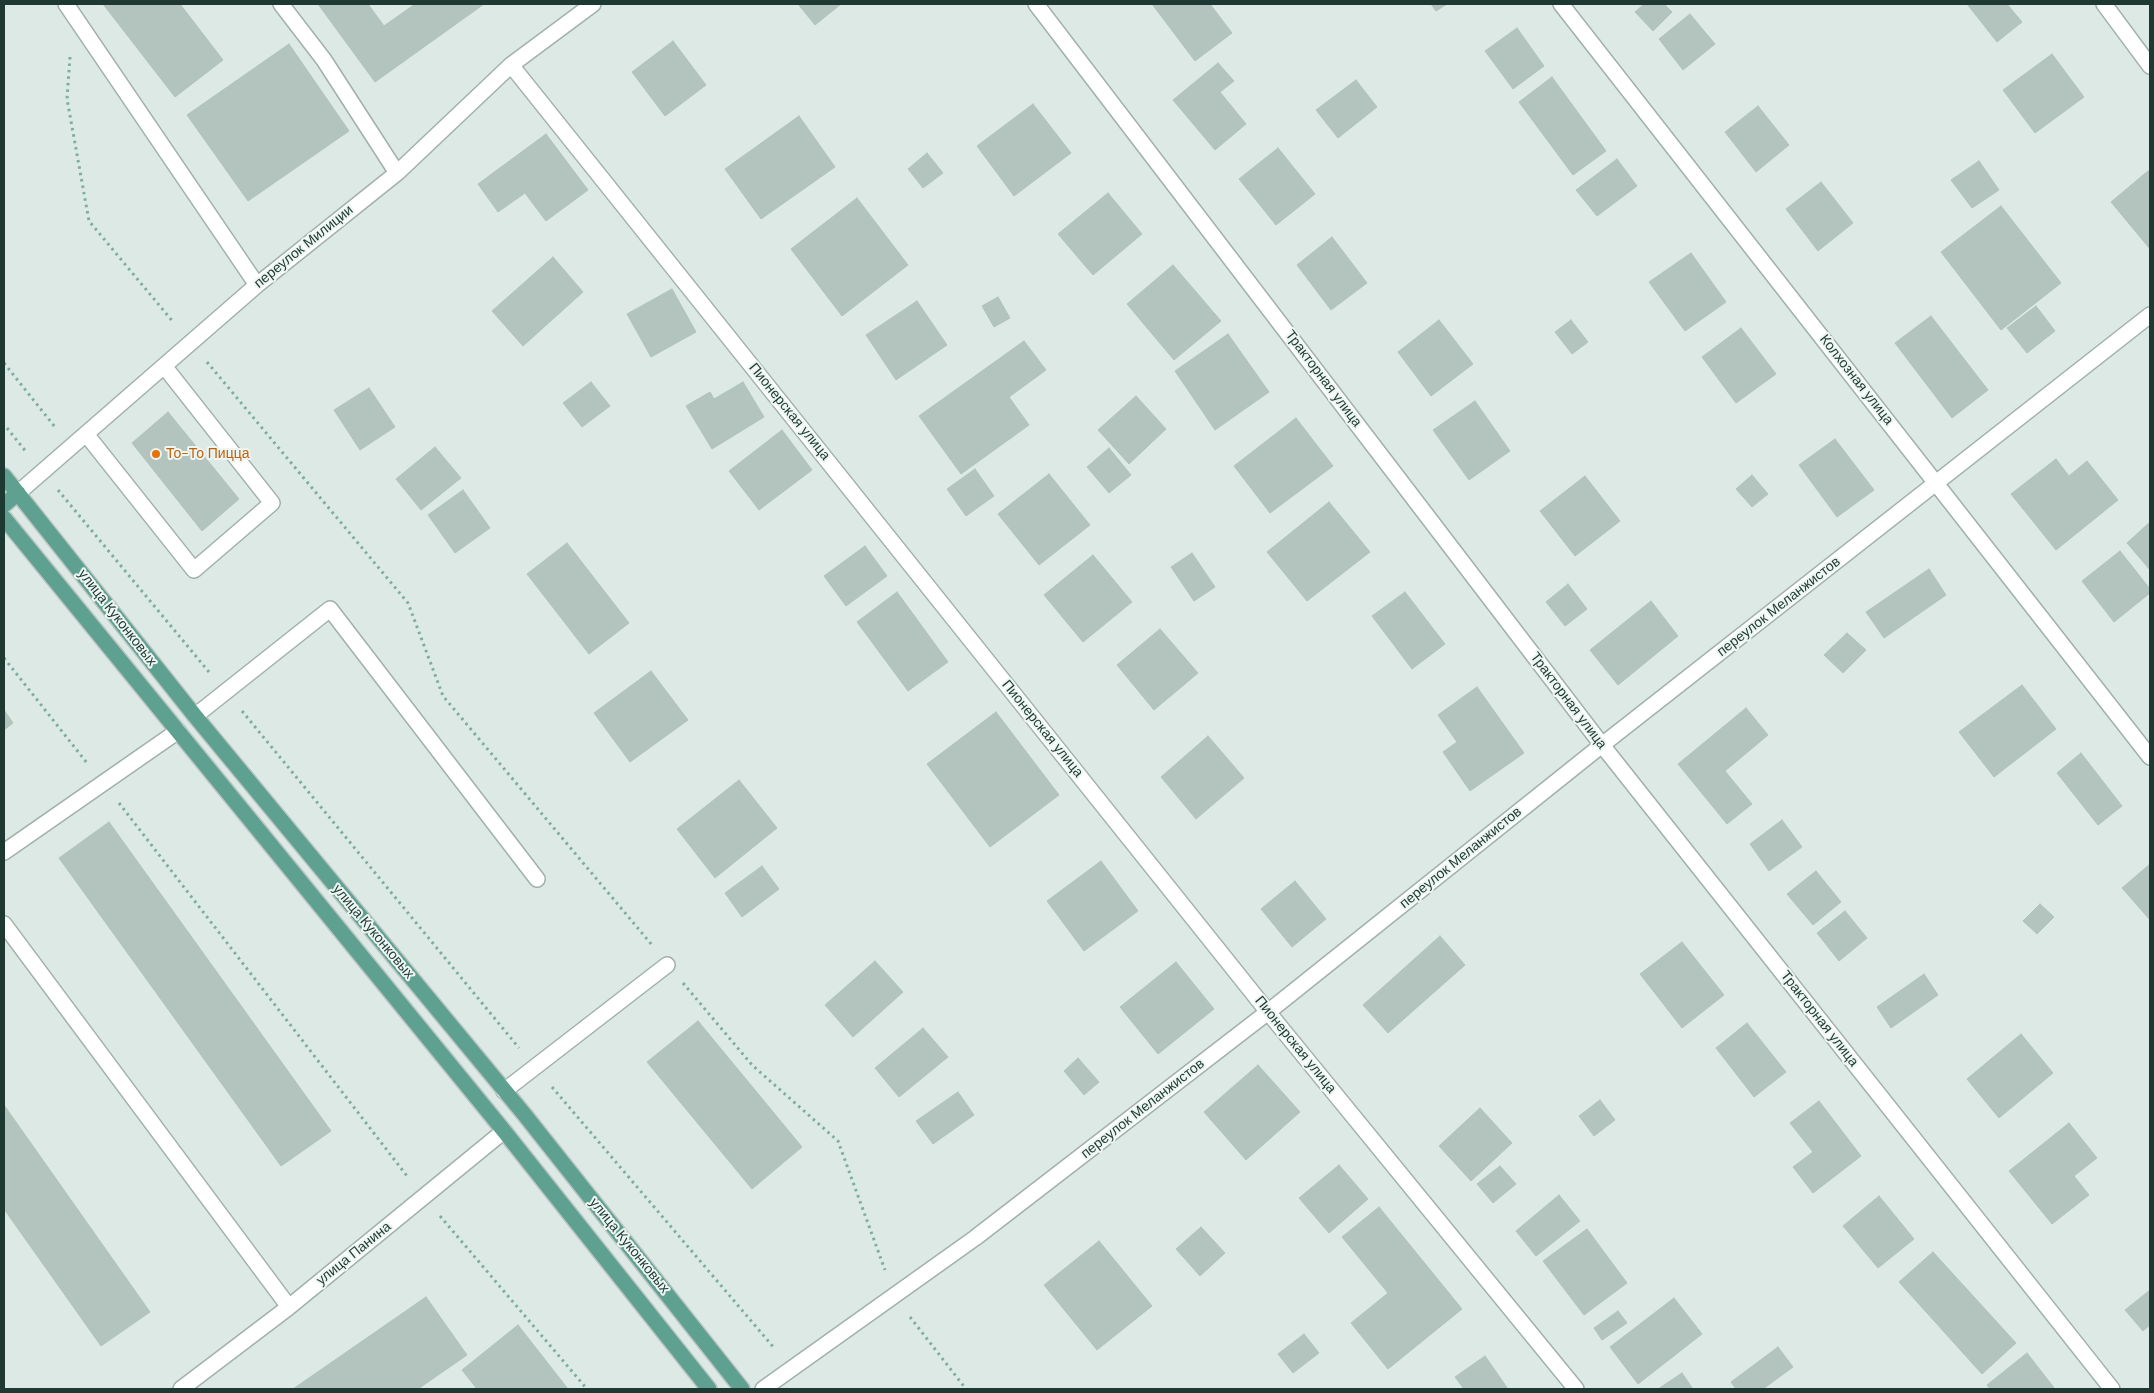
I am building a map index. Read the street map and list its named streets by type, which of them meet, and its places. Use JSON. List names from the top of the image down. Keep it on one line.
{"streets":{"main road":["улица Куконковых","улица Панина"],"street":["переулок Милиции","Тракторная улица","Колхозная улица","Пионерская улица","переулок Меланжистов"]},"crossings":[["переулок Милиции","Пионерская улица"],["переулок Милиции","улица Куконковых"],["Тракторная улица","переулок Меланжистов"],["Колхозная улица","переулок Меланжистов"],["Пионерская улица","переулок Меланжистов"],["улица Куконковых","улица Панина"]],"places":["То-То Пицца"]}
